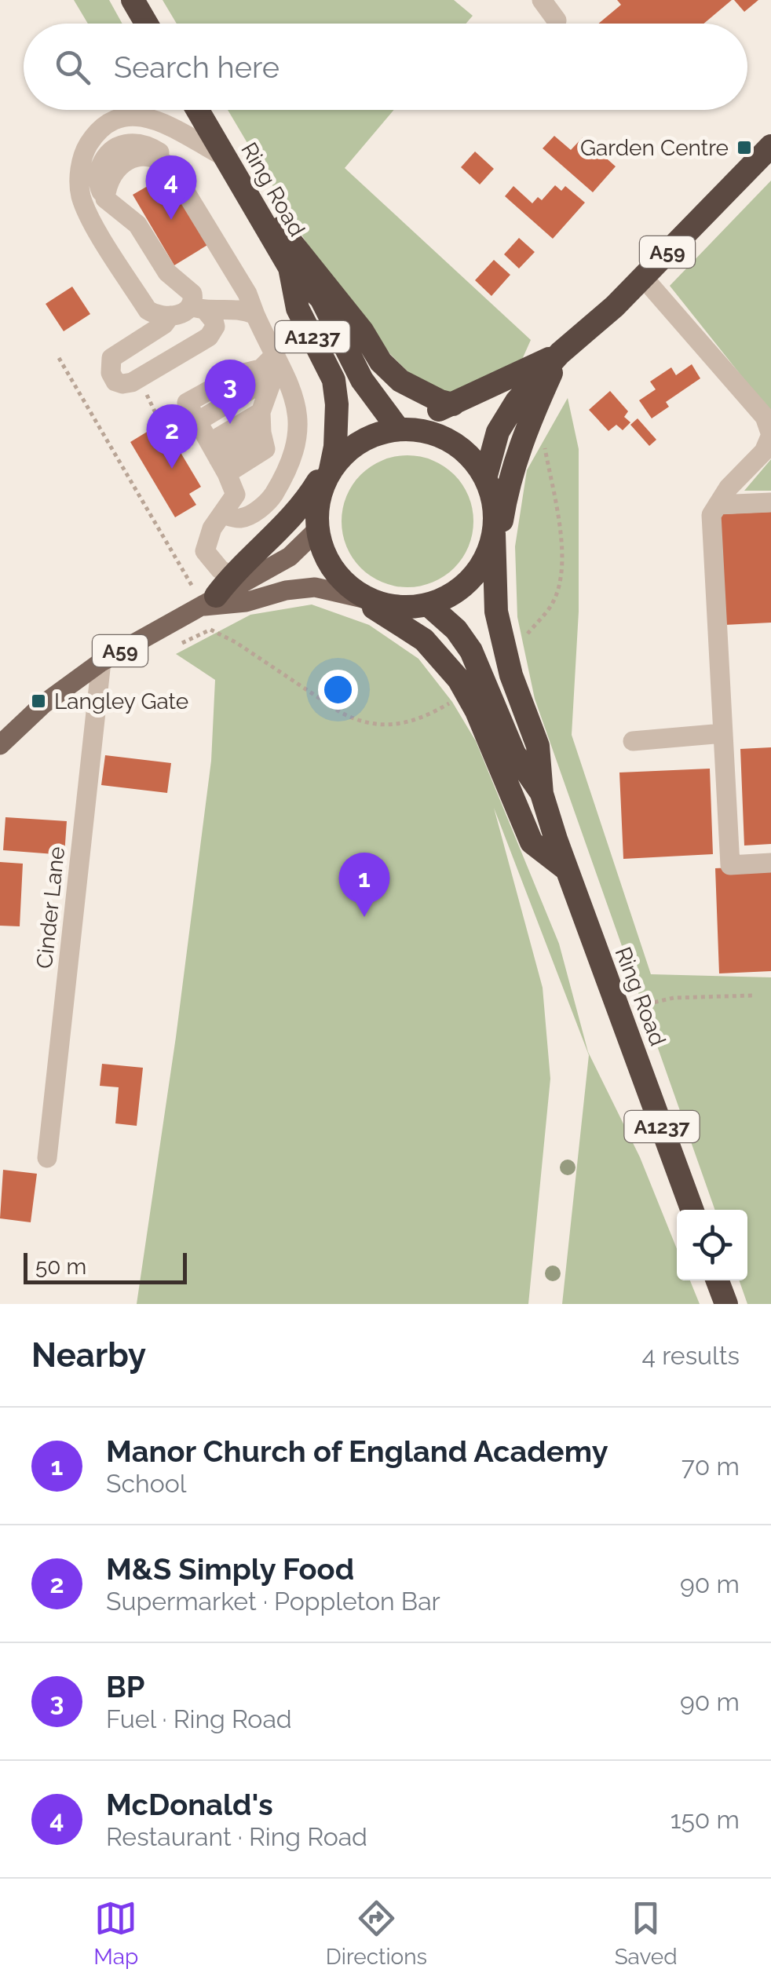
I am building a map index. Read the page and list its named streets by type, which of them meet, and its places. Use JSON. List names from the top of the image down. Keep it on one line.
{"streets":{"highway":["Ring Road","A59","A1237"],"lane":["Cinder Lane"]},"crossings":[["Ring Road","A59"],["A59","Cinder Lane"]],"places":{"transit":["Garden Centre","Langley Gate"]},"scale_bar":"50 m","page":{"search":"Search here","pins":["4","3","2","1"],"scale":"50 m","heading":["Nearby","4 results"],"list":[{"mark":"1","name":"Manor Church of England Academy","note":"School","value":"70 m"},{"mark":"2","name":"M&S Simply Food","note":"Supermarket · Poppleton Bar","value":"90 m"},{"mark":"3","name":"BP","note":"Fuel · Ring Road","value":"90 m"},{"mark":"4","name":"McDonald's","note":"Restaurant · Ring Road","value":"150 m"}],"nav":["Map","Directions","Saved"]}}
